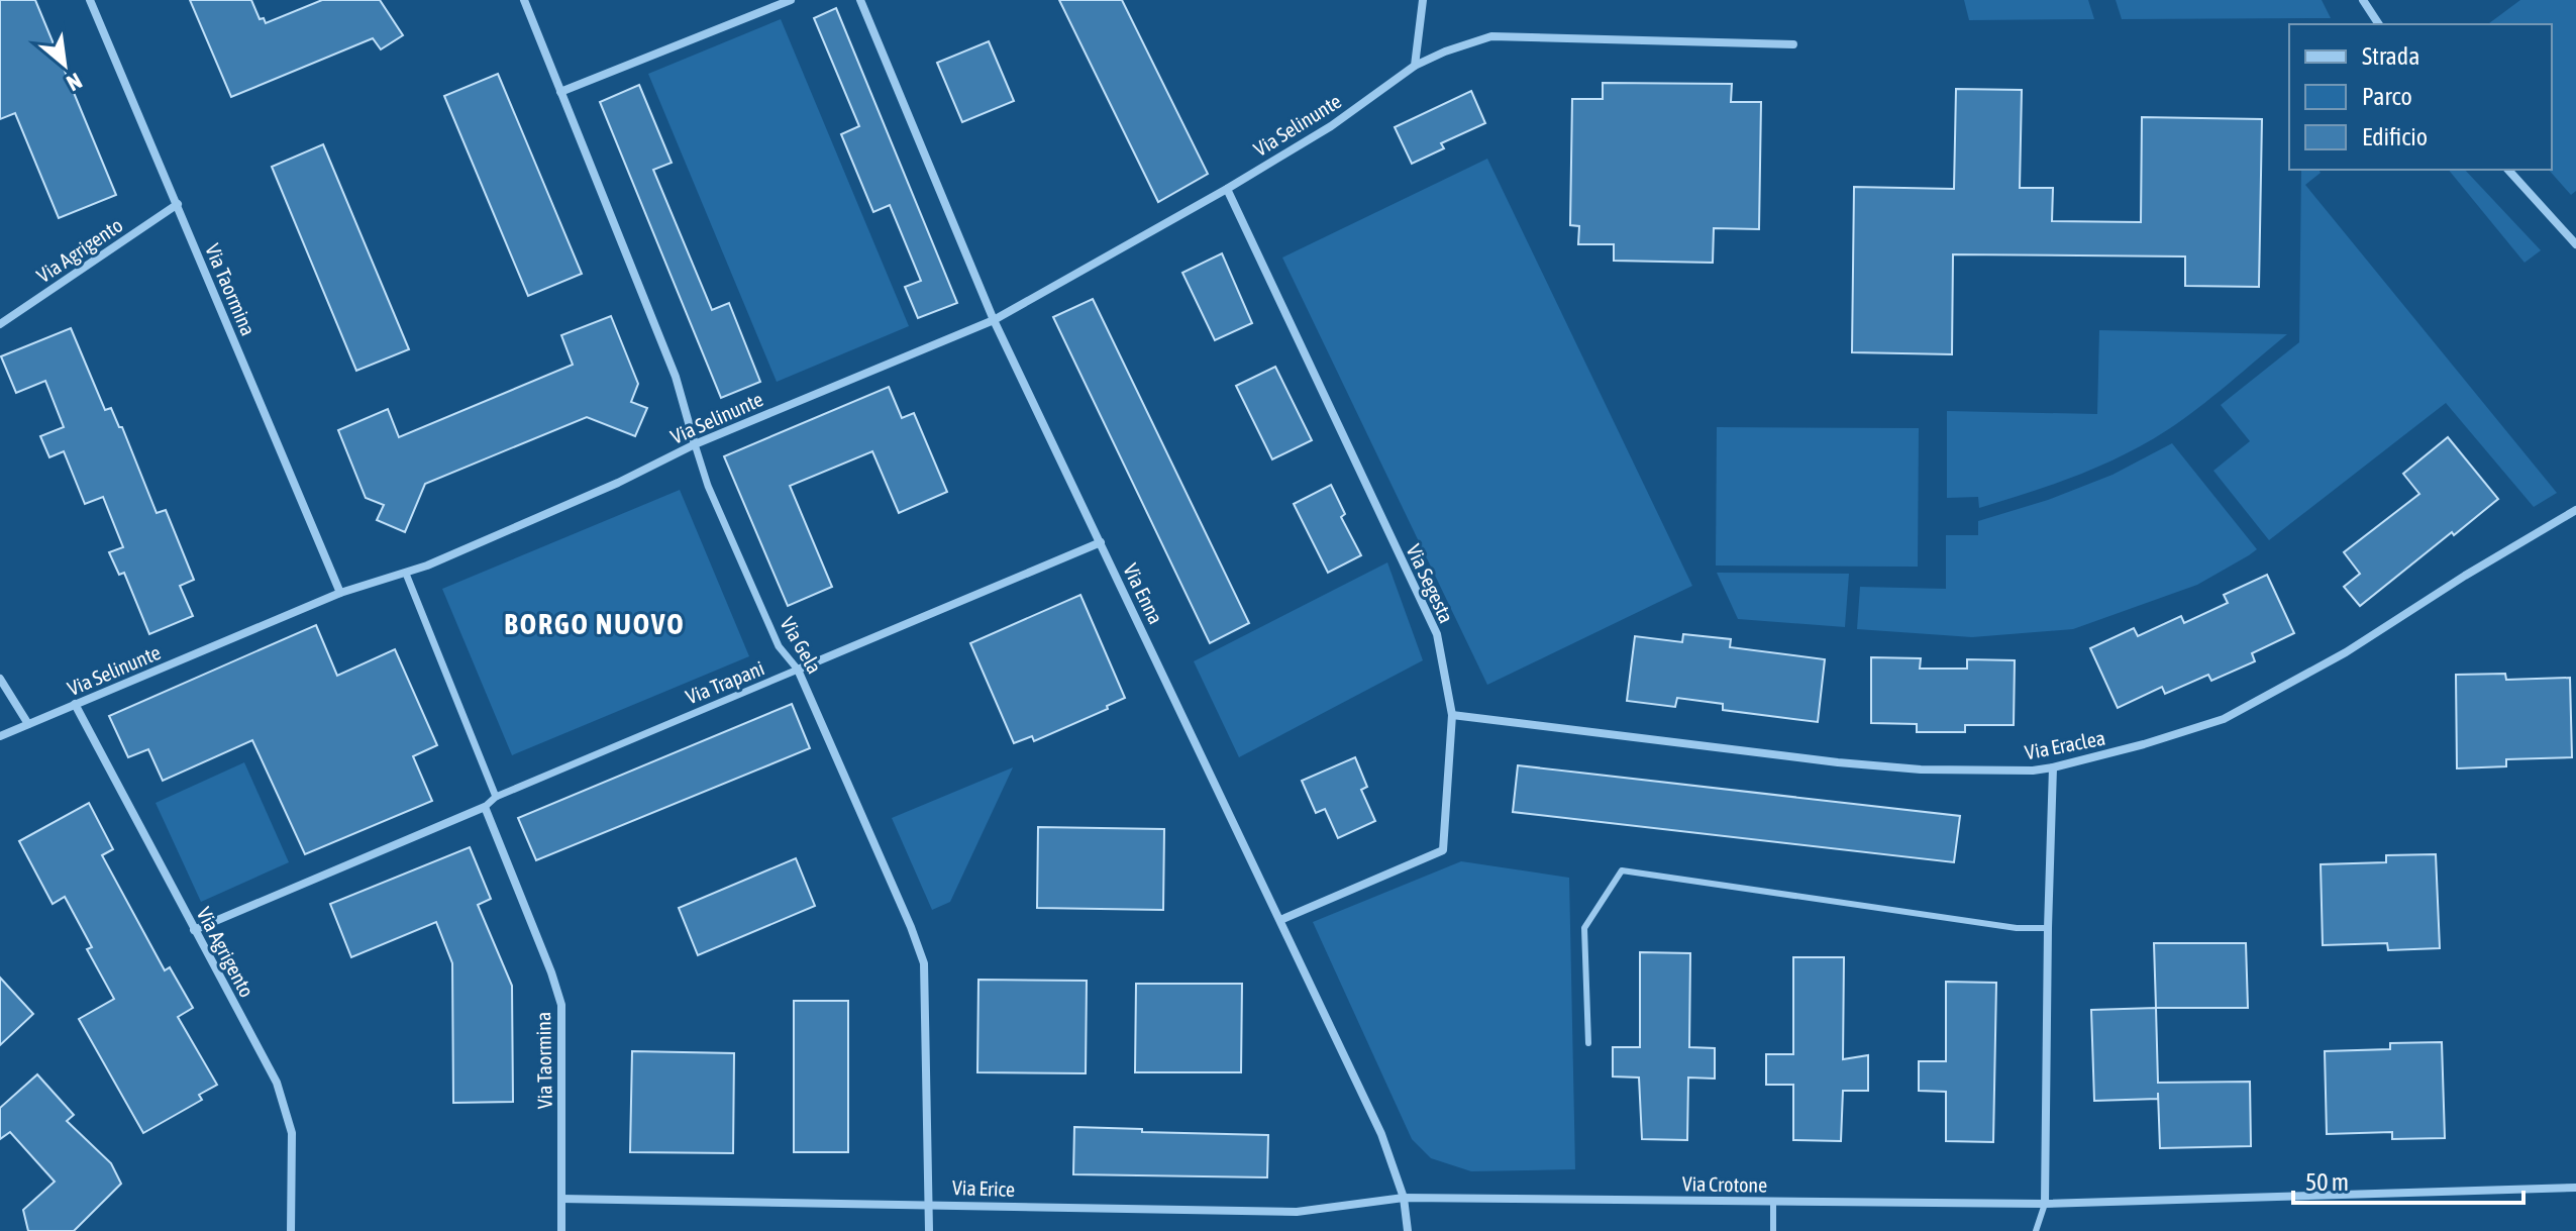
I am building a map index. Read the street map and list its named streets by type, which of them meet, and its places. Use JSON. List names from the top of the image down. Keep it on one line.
{"streets":{"street":["Via Selinunte","Via Agrigento","Via Taormina","Via Segesta","Via Enna","Via Gela","Via Trapani","Via Eraclea","Via Crotone","Via Erice"]},"crossings":[["Via Selinunte","Via Agrigento"],["Via Selinunte","Via Taormina"],["Via Selinunte","Via Segesta"],["Via Selinunte","Via Enna"],["Via Selinunte","Via Gela"],["Via Agrigento","Via Taormina"],["Via Agrigento","Via Trapani"],["Via Taormina","Via Trapani"],["Via Taormina","Via Erice"],["Via Segesta","Via Enna"],["Via Segesta","Via Eraclea"],["Via Enna","Via Trapani"],["Via Enna","Via Crotone"],["Via Enna","Via Erice"],["Via Gela","Via Trapani"],["Via Gela","Via Erice"],["Via Crotone","Via Erice"]],"districts":["BORGO NUOVO"],"legend":["Strada","Parco","Edificio"],"scale_bar":"50 m","north":"bottom right"}
